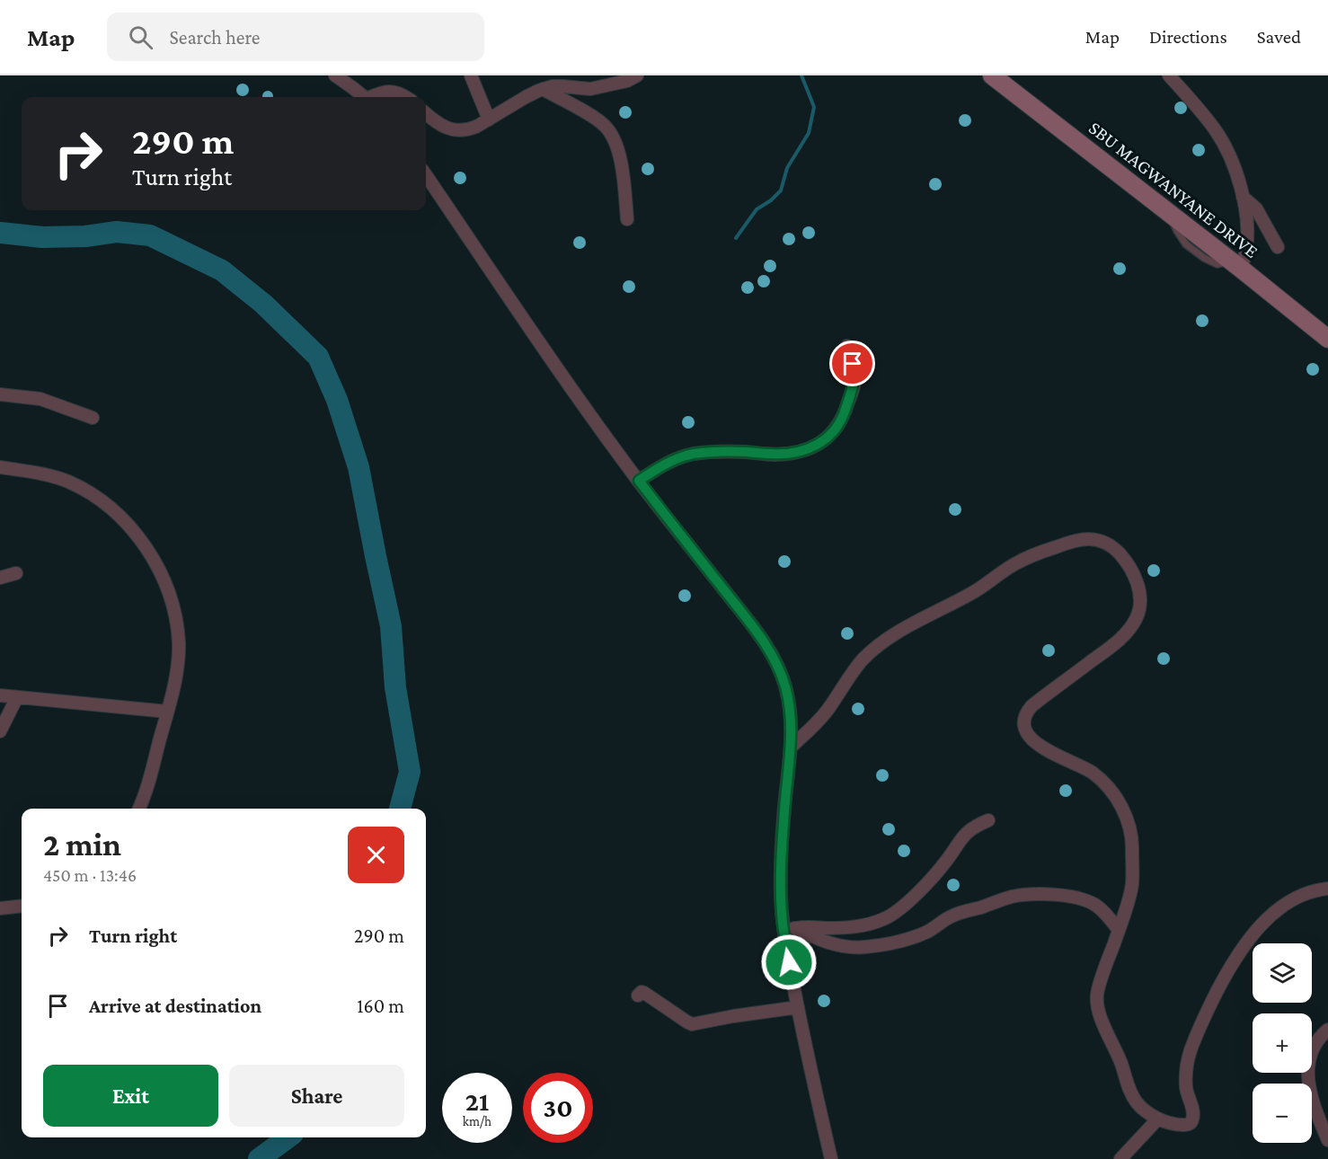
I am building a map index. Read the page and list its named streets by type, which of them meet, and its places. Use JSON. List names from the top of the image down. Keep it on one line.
{"streets":{"main road":["SBU MAGWANYANE DRIVE"]},"page":{"header":"Map","search":"Search here","nav":["Map","Directions","Saved"],"turn":["290 m","Turn right"],"heading":["2 min","450 m · 13:46"],"list":[{"name":"Turn right","value":"290 m"},{"name":"Arrive at destination","value":"160 m"}],"map_buttons":["+","−"],"buttons":["Exit","Share"],"speed":"21 km/h","limit":"30"}}
